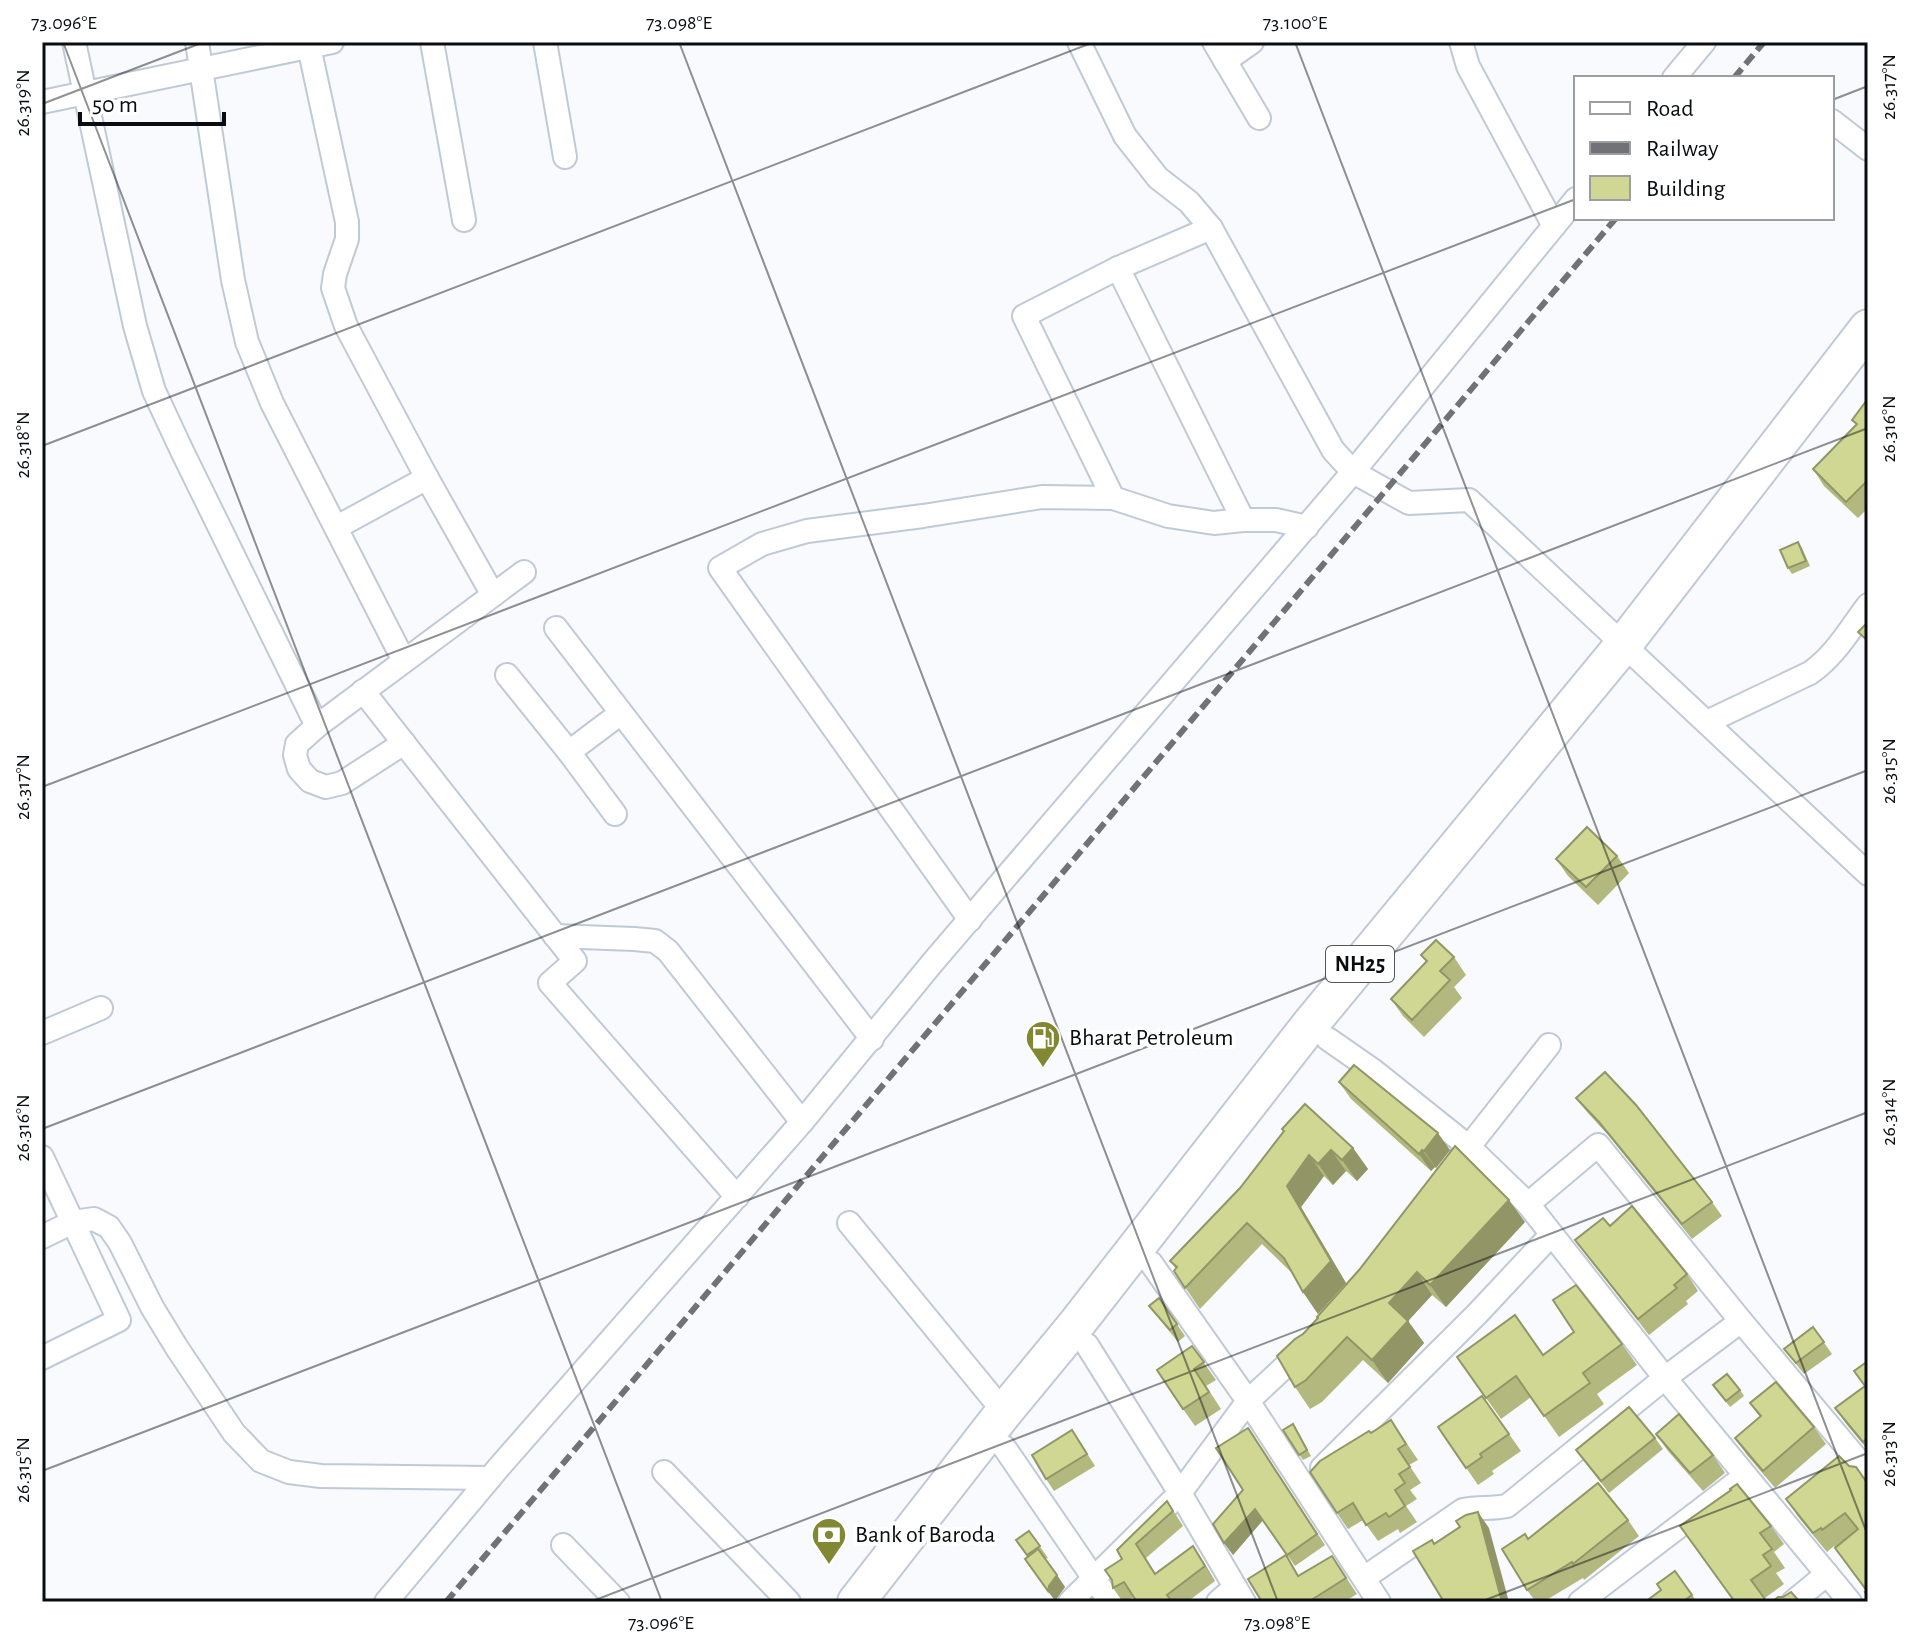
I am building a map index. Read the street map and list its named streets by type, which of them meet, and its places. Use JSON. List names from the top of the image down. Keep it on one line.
{"streets":{"main road":["NH25"]},"places":{"fuel station":["Bharat Petroleum"],"bank":["Bank of Baroda"]},"legend":["Road","Railway","Building"],"scale_bar":"50 m","coordinates":["73.096°E","73.098°E","73.100°E","26.317°N","26.319°N","26.316°N","26.318°N","26.315°N","26.314°N","26.313°N"]}
